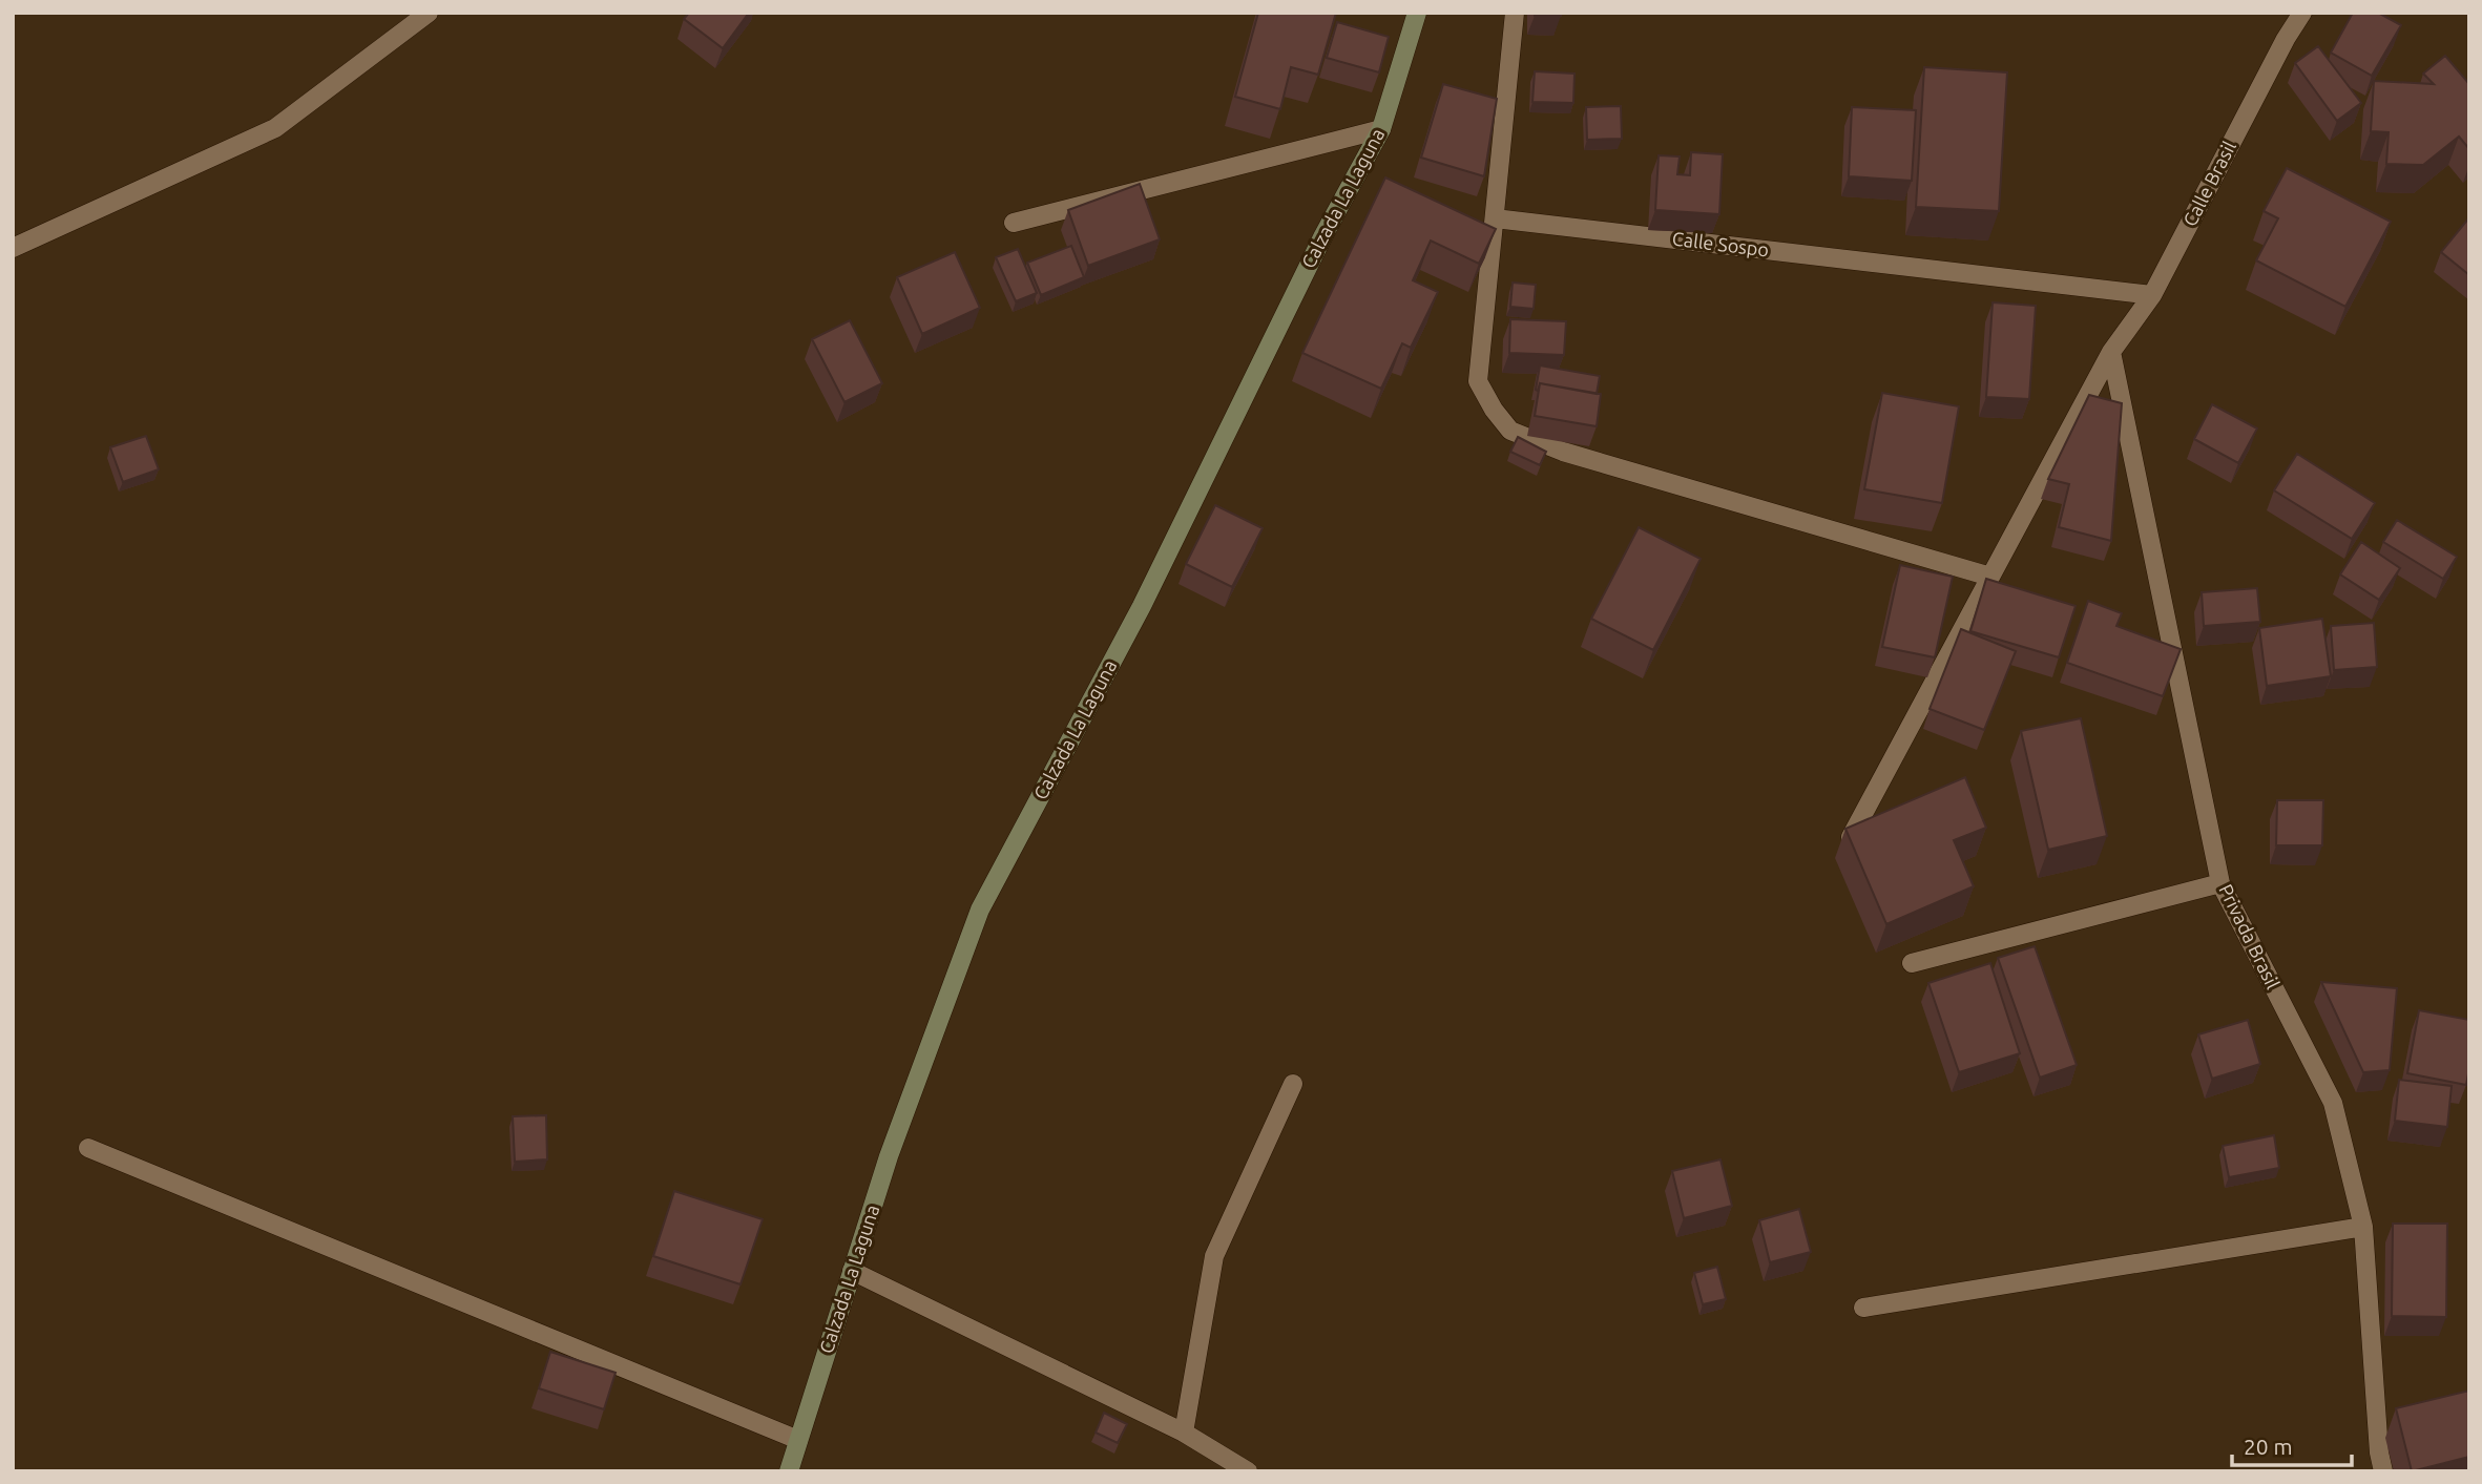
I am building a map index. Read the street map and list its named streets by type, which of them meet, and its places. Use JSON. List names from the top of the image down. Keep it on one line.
{"streets":{"street":["Calle Brasil","Calzada La Laguna","Calle Sospo","Privada Brasil"]},"crossings":[["Calle Brasil","Calle Sospo"],["Calle Brasil","Privada Brasil"]],"scale_bar":"20 m"}
